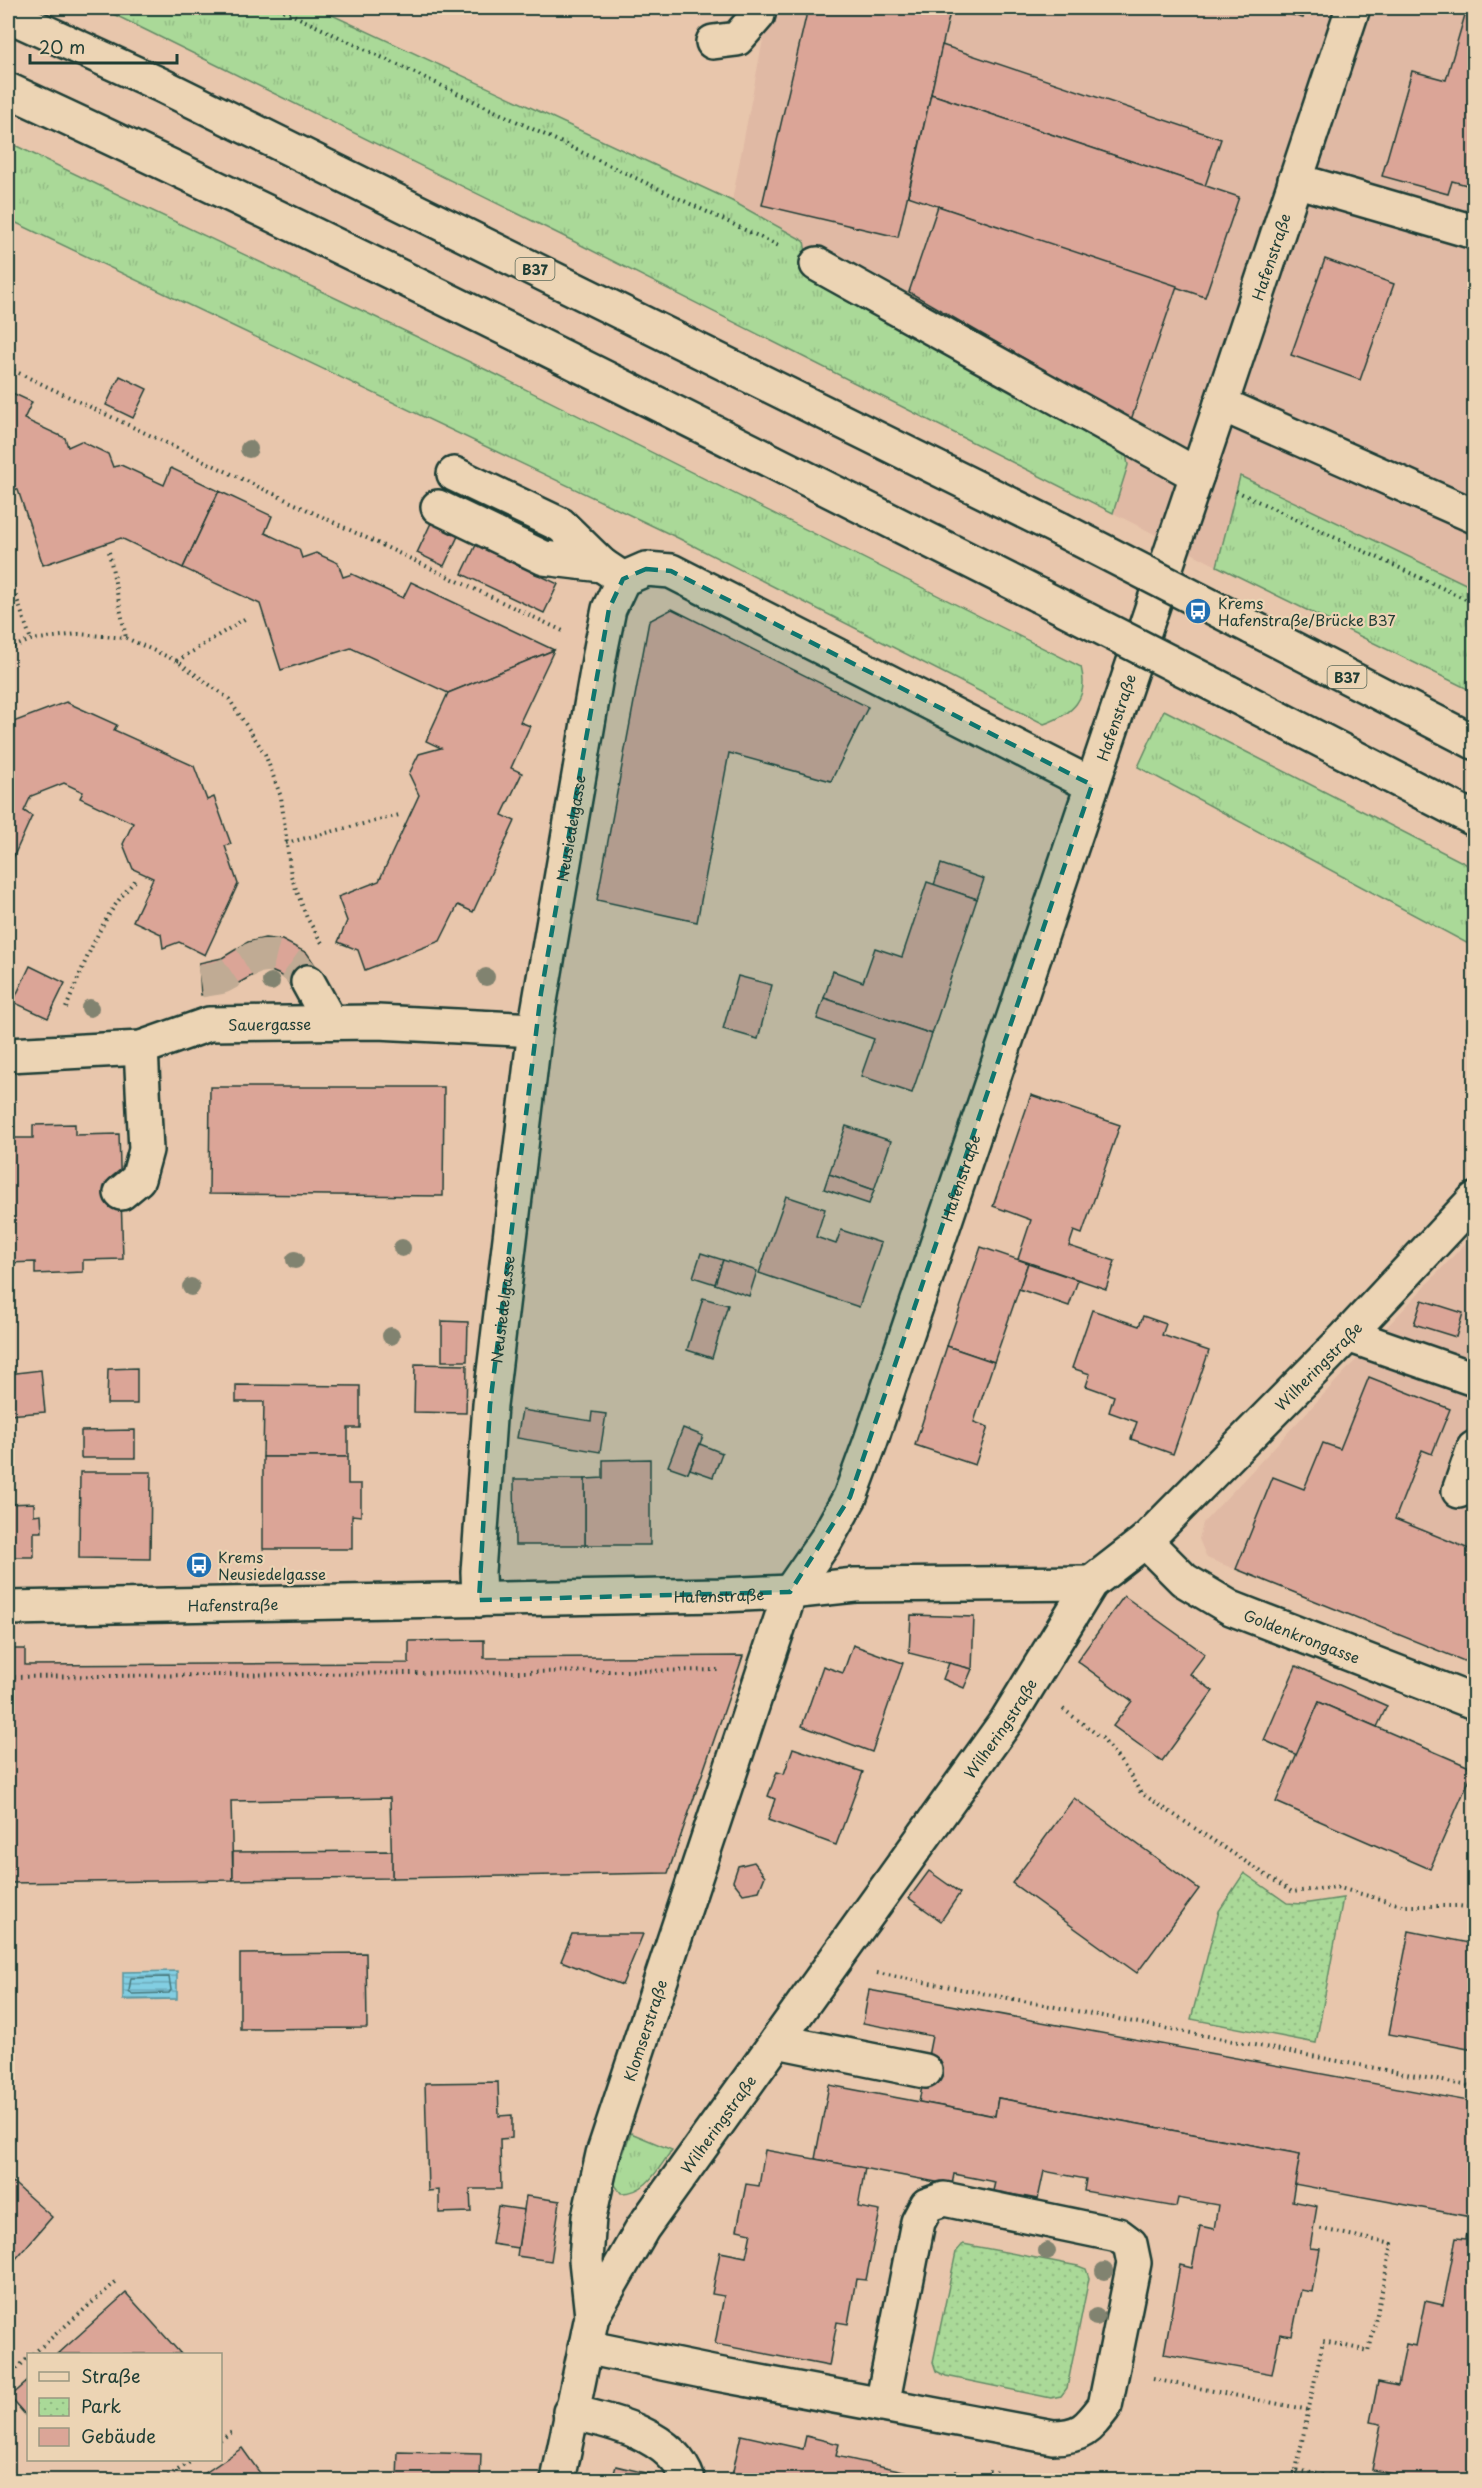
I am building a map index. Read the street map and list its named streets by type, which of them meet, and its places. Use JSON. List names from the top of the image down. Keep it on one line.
{"streets":{"street":["Hafenstraße","B37","Neusiedelgasse","Sauergasse","Wilheringstraße","Goldenkrongasse","Klomserstraße"]},"crossings":[["Hafenstraße","Neusiedelgasse"],["Hafenstraße","Klomserstraße"],["Neusiedelgasse","Sauergasse"],["Wilheringstraße","Goldenkrongasse"],["Wilheringstraße","Klomserstraße"]],"places":{"bus stop":["Krems Hafenstraße/Brücke B37","Krems Neusiedelgasse"]},"legend":["Straße","Park","Gebäude"],"scale_bar":"20 m"}
